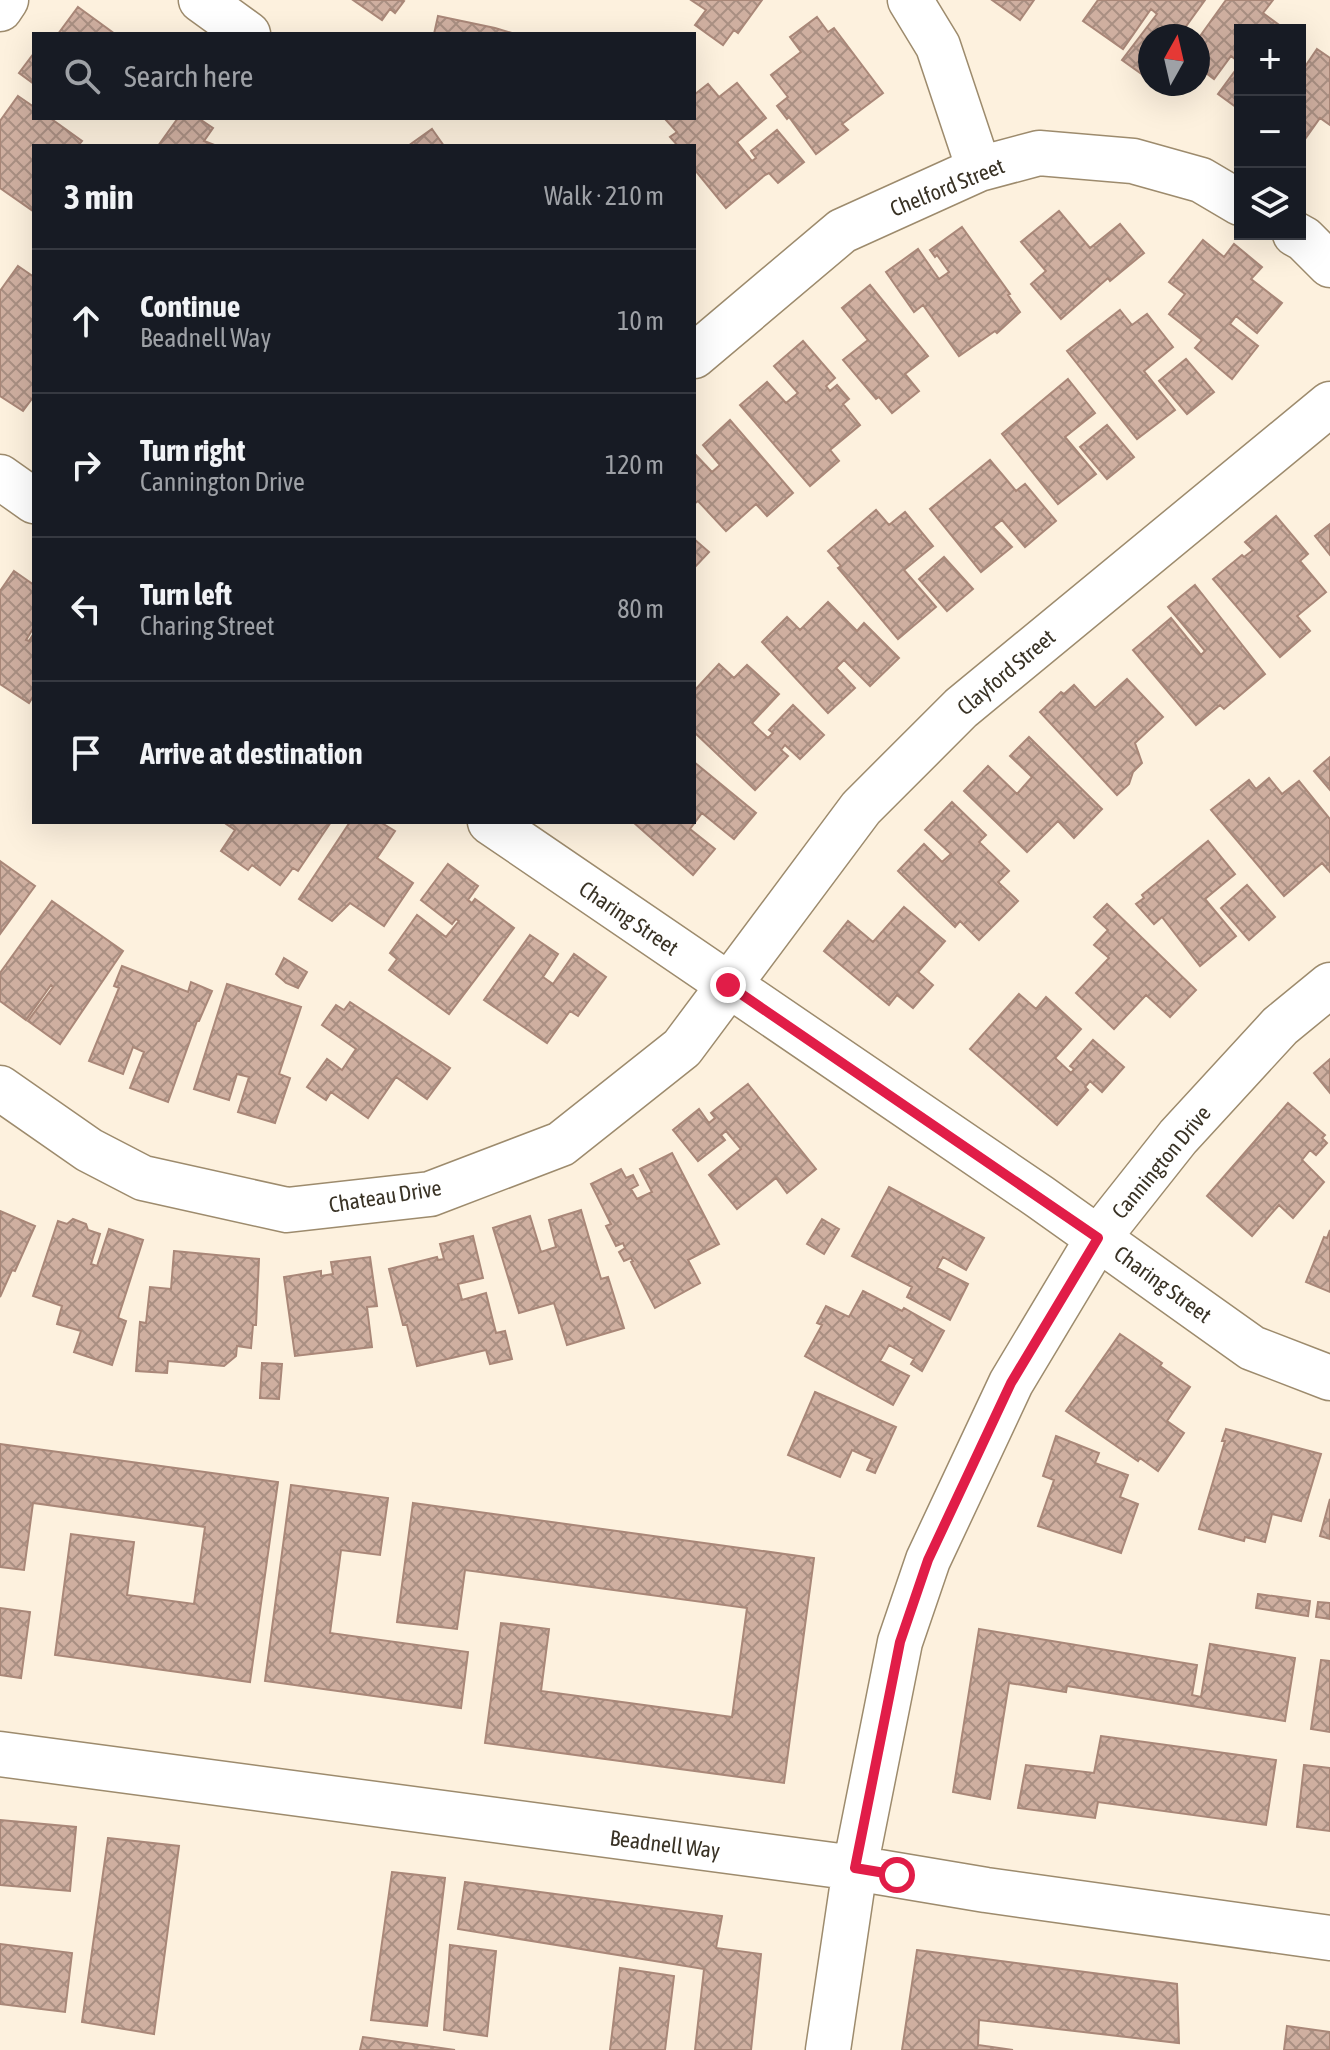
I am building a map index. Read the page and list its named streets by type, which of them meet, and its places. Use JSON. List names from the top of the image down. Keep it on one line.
{"streets":{"street":["Chelford Street","Clayford Street","Charing Street","Cannington Drive","Chateau Drive","Beadnell Way"]},"crossings":[["Clayford Street","Charing Street"],["Clayford Street","Chateau Drive"],["Charing Street","Cannington Drive"],["Charing Street","Chateau Drive"],["Cannington Drive","Beadnell Way"]],"north":"top","page":{"map_buttons":["+","−"],"search":"Search here","heading":["3 min","Walk · 210 m"],"list":[["Continue","Beadnell Way","10 m"],["Turn right","Cannington Drive","120 m"],["Turn left","Charing Street","80 m"],"Arrive at destination"]}}
